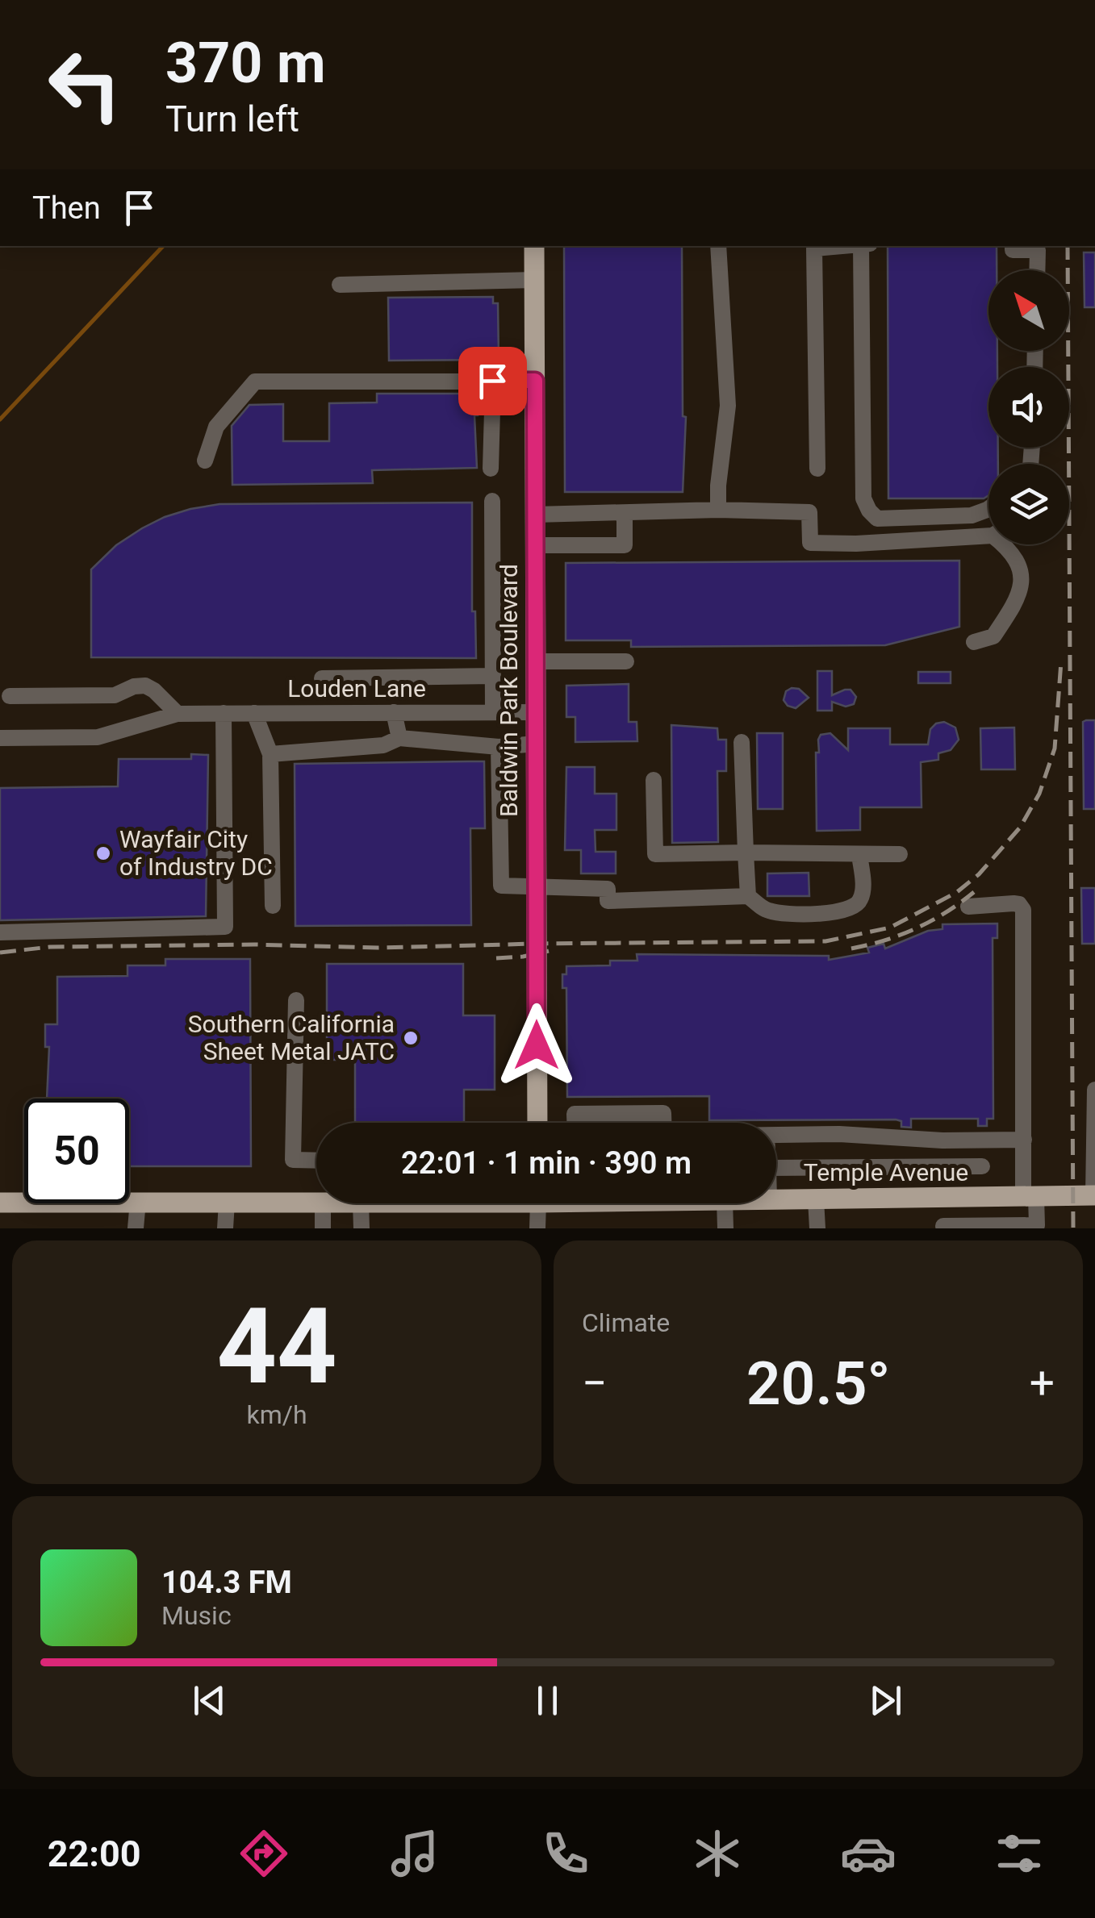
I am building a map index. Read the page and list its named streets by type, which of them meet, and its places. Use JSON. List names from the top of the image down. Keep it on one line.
{"streets":{"main road":["Baldwin Park Boulevard","Temple Avenue"],"street":["Louden Lane"]},"crossings":[["Louden Lane","Baldwin Park Boulevard"]],"places":["Wayfair City of Industry DC","Southern California Sheet Metal JATC"],"north":"top left","page":{"turn":["370 m","Turn left"],"then":"Then","limit":"50","trip":"22:01 · 1 min · 390 m","tile":[["44","km/h"],"Climate"],"heat":["−","20.5°","+"],"song":["104.3 FM","Music"],"tabs":"22:00"}}
